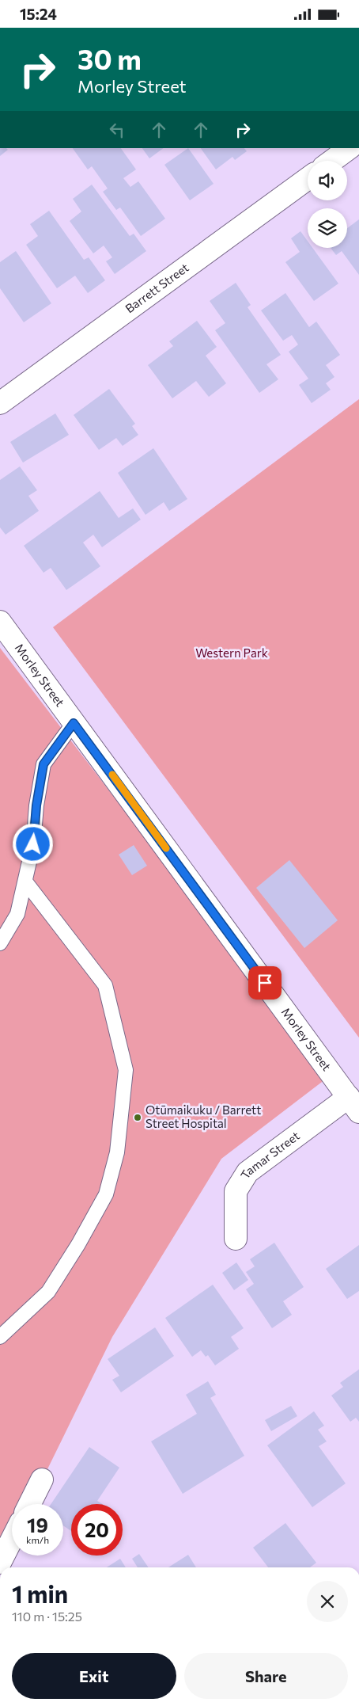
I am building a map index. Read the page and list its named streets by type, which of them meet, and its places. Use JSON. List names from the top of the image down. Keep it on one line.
{"streets":{"street":["Barrett Street","Morley Street","Tamar Street"]},"crossings":[["Morley Street","Tamar Street"]],"parks":["Western Park"],"places":["Otūmaikuku / Barrett Street Hospital"],"page":{"status":"15:24","turn":["30 m","Morley Street"],"speed":"19 km/h","limit":"20","heading":["1 min","110 m · 15:25"],"buttons":["Exit","Share"]}}
